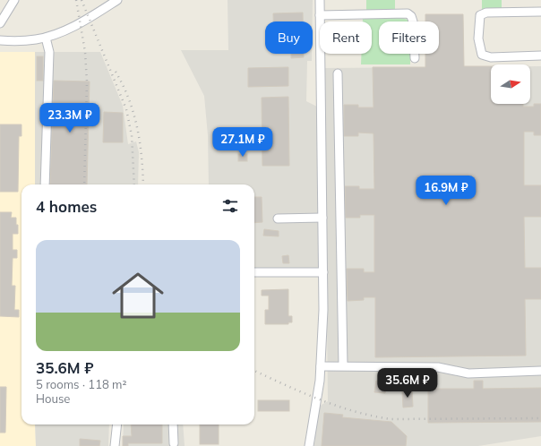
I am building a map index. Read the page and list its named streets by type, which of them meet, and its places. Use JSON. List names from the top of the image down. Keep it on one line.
{"north":"right","page":{"chip":["Buy","Rent","Filters"],"price":["23.3M ₽","27.1M ₽","16.9M ₽","35.6M ₽"],"heading":"4 homes","list":[{"name":"35.6M ₽","note":"5 rooms · 118 m² · House"}]}}
